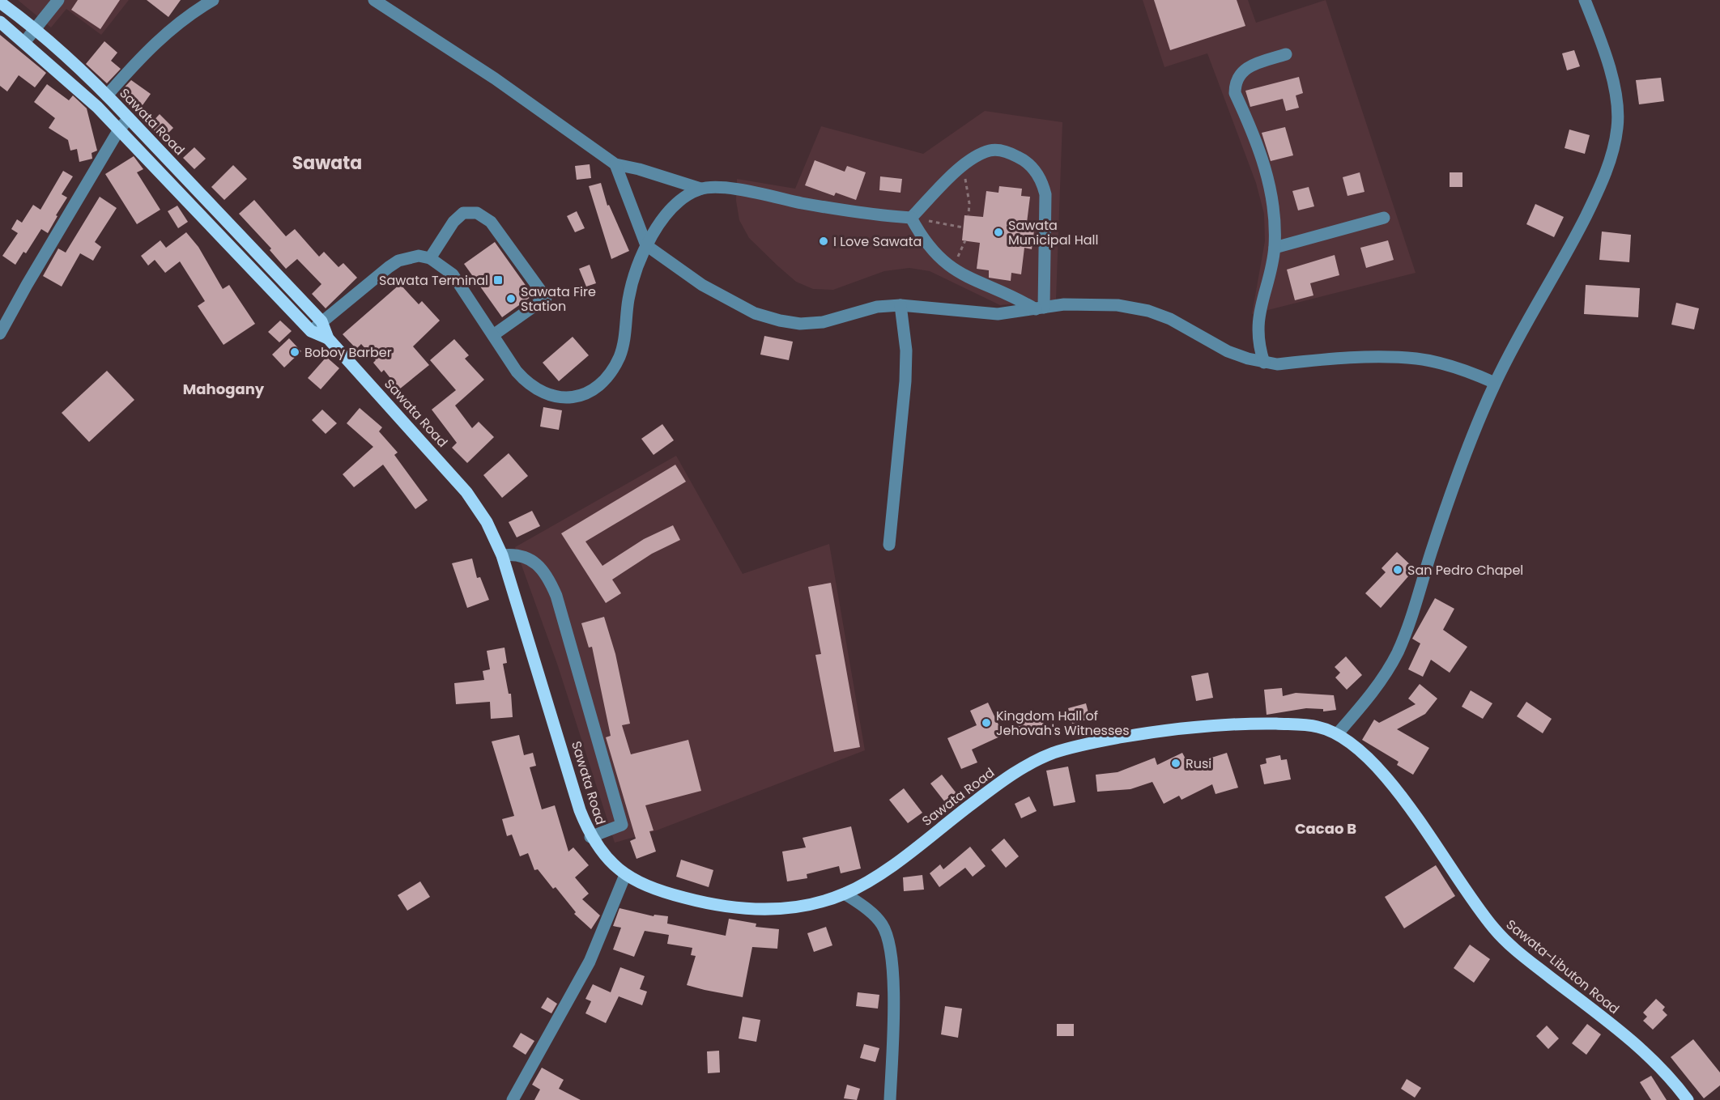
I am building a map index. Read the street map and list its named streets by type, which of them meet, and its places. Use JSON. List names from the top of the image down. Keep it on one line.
{"streets":{"main road":["Sawata Road","Sawata-Libuton Road"]},"crossings":[["Sawata Road","Sawata-Libuton Road"]],"districts":["Sawata","Mahogany","Cacao B"],"places":{"other":["Sawata Municipal Hall","I Love Sawata","Sawata Fire Station","Boboy Barber","San Pedro Chapel","Kingdom Hall of Jehovah's Witnesses","Rusi"],"transit":["Sawata Terminal"]}}
